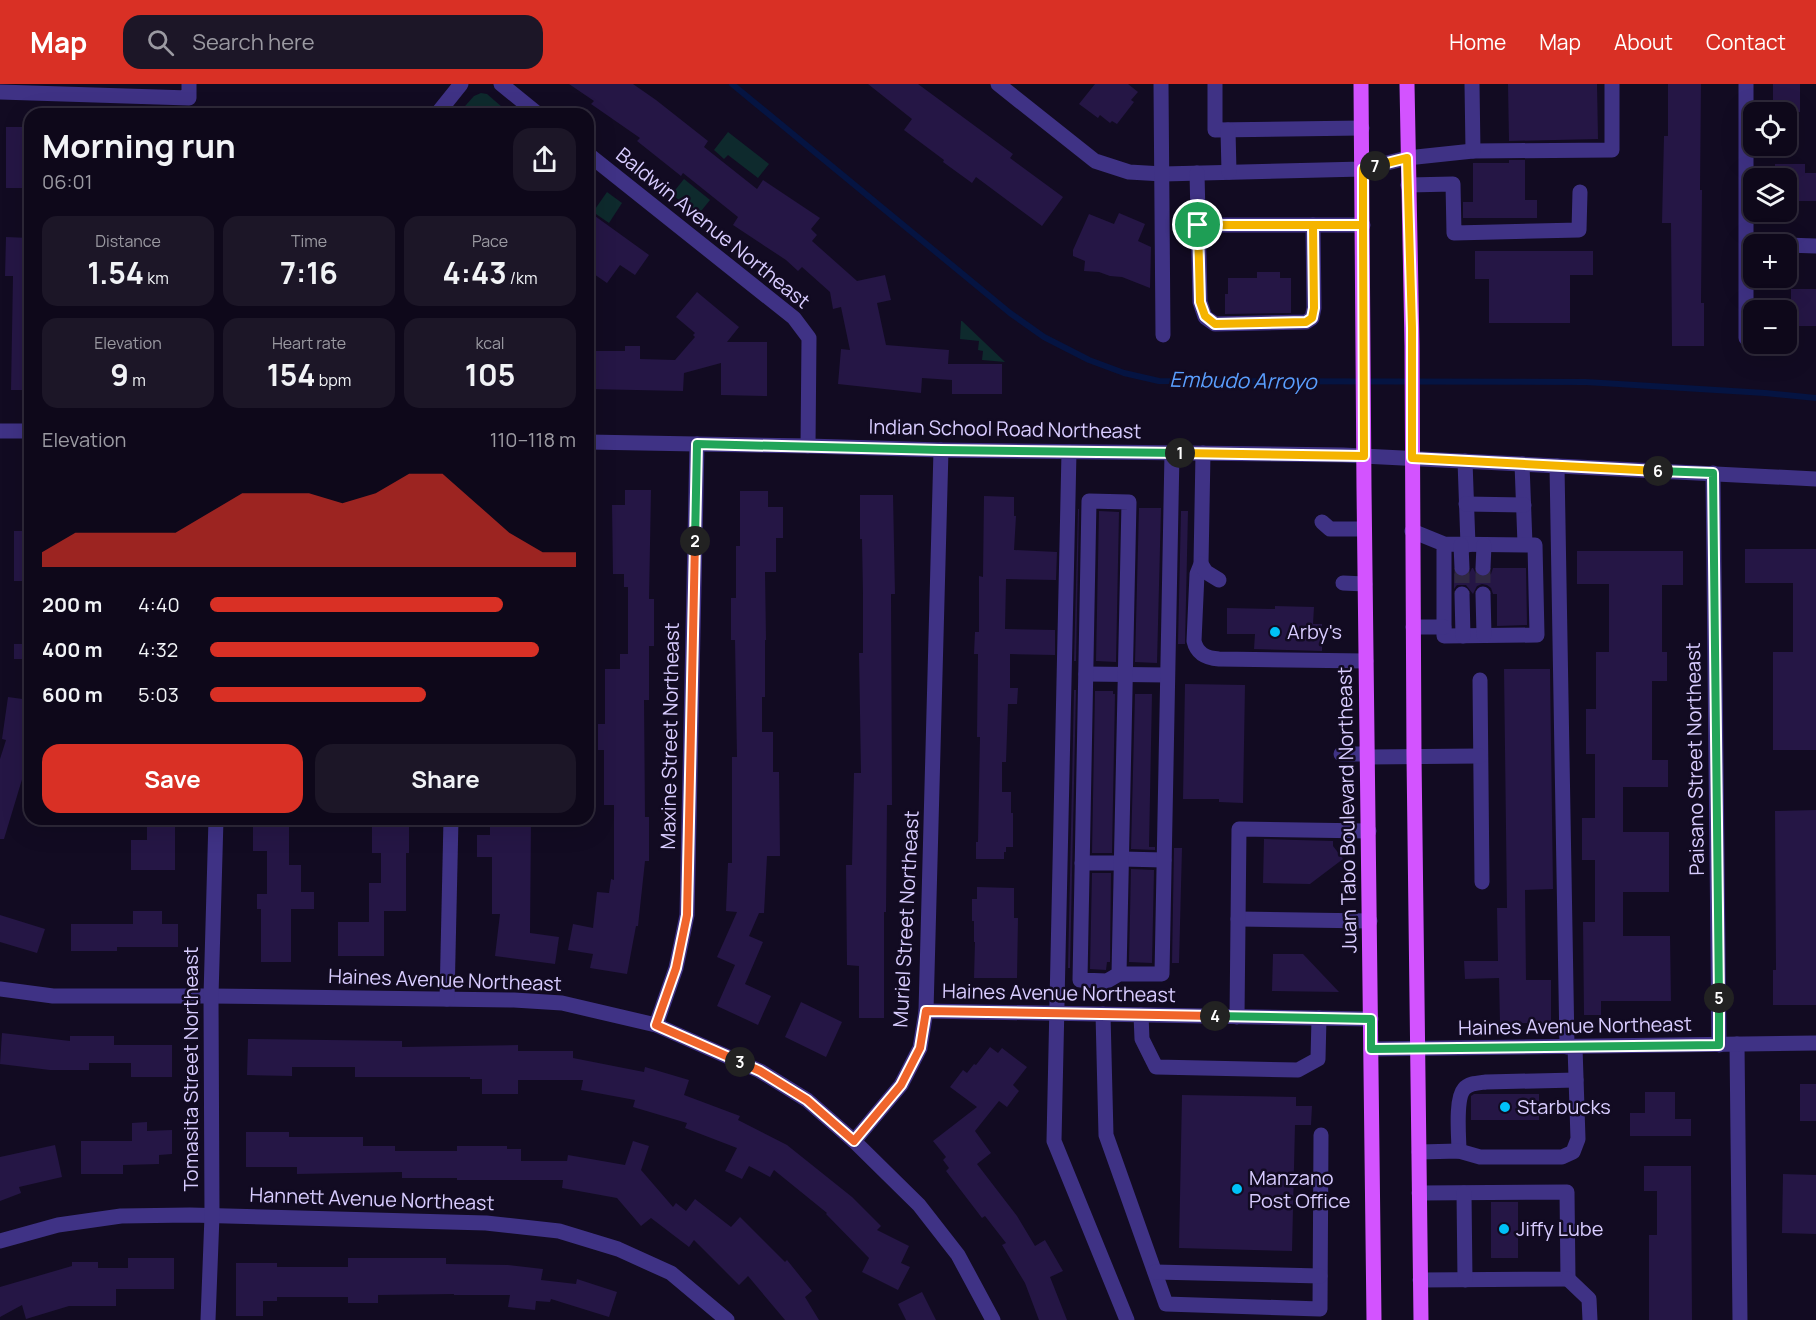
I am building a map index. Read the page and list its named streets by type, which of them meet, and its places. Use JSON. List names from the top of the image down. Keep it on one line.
{"streets":{"main road":["Juan Tabo Boulevard Northeast"],"street":["Baldwin Avenue Northeast","Indian School Road Northeast","Maxine Street Northeast","Paisano Street Northeast","Muriel Street Northeast","Haines Avenue Northeast","Tomasita Street Northeast","Hannett Avenue Northeast"]},"crossings":[["Baldwin Avenue Northeast","Indian School Road Northeast"],["Indian School Road Northeast","Maxine Street Northeast"],["Indian School Road Northeast","Paisano Street Northeast"],["Indian School Road Northeast","Juan Tabo Boulevard Northeast"],["Indian School Road Northeast","Muriel Street Northeast"],["Maxine Street Northeast","Haines Avenue Northeast"],["Paisano Street Northeast","Haines Avenue Northeast"],["Juan Tabo Boulevard Northeast","Haines Avenue Northeast"],["Muriel Street Northeast","Haines Avenue Northeast"],["Haines Avenue Northeast","Tomasita Street Northeast"],["Tomasita Street Northeast","Hannett Avenue Northeast"]],"water":["Embudo Arroyo"],"places":["Arby's","Starbucks","Manzano Post Office","Jiffy Lube"],"page":{"header":"Map","search":"Search here","nav":["Home","Map","About","Contact"],"map_buttons":["+","−"],"heading":["Morning run","06:01"],"pins":["7","1","6","2","5","4","3"],"stats":[["Distance","1.54 km"],["Time","7:16"],["Pace","4:43 /km"],["Elevation","9 m"],["Heart rate","154 bpm"],["kcal","105"]],"chart":["Elevation","110–118 m"],"list":[{"name":"200 m","note":"4:40"},{"name":"400 m","note":"4:32"},{"name":"600 m","note":"5:03"}],"buttons":["Save","Share"]}}
